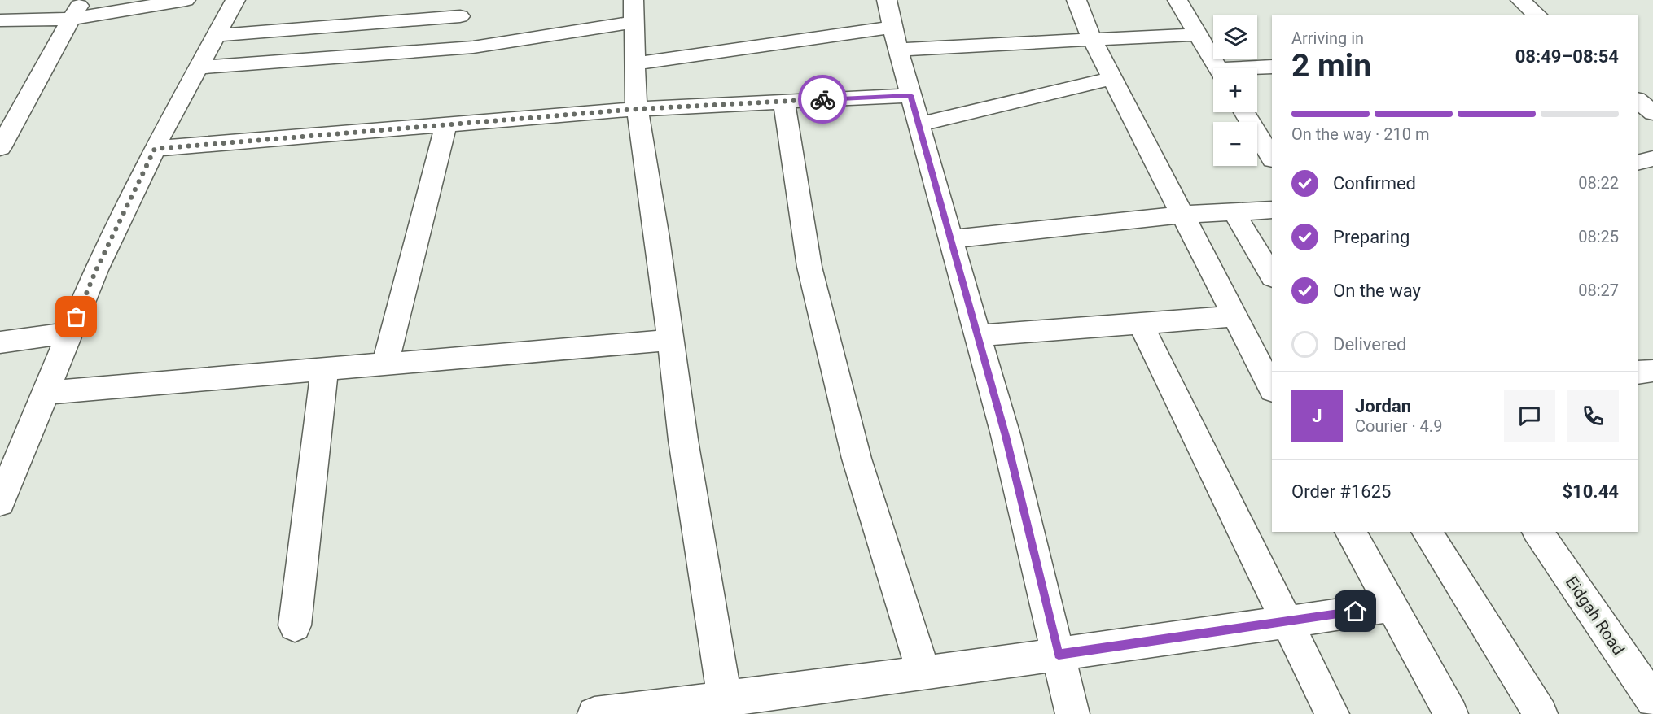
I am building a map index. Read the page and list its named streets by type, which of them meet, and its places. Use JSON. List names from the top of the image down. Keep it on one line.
{"streets":{"street":["Eidgah Road"]},"page":{"map_buttons":["+","−"],"heading":["2 min","Arriving in","08:49–08:54"],"panel":["Jordan","Courier · 4.9","Order #1625","$10.44"],"bar":"On the way · 210 m","list":[["Confirmed","08:22"],["Preparing","08:25"],["On the way","08:27"],"Delivered"],"round":"J"}}
